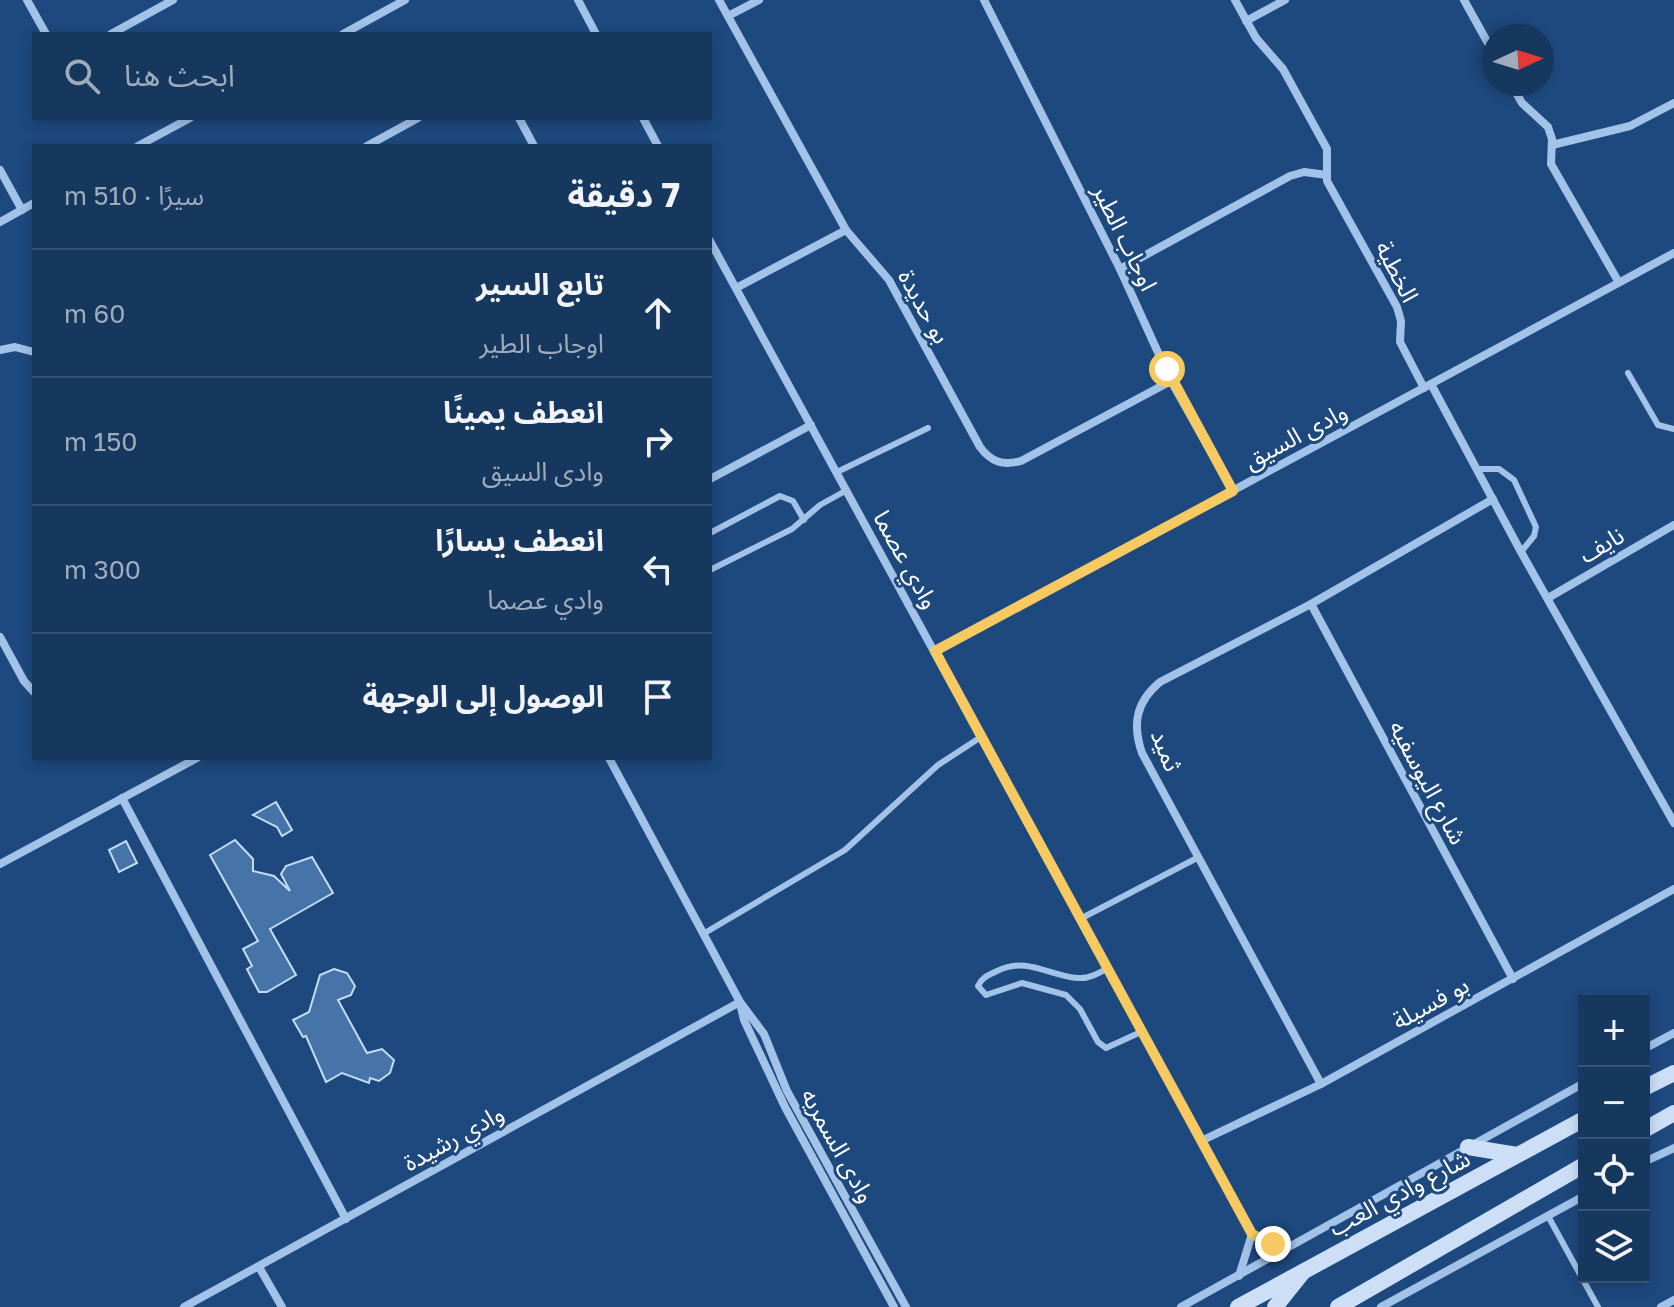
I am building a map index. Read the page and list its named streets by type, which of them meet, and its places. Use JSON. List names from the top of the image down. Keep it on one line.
{"streets":{"street":["اوجاب الطير","الخطية","بو حديدة","وادى السيق","نايف","وادي عصما","ثميد","شارع اليوسفيه","بو فسيلة","وادي رشيدة","وادى السمريه","شارع وادي العب"]},"crossings":[["اوجاب الطير","بو حديدة"],["اوجاب الطير","وادى السيق"],["الخطية","وادى السيق"],["وادى السيق","وادي عصما"],["وادي عصما","بو فسيلة"],["ثميد","شارع اليوسفيه"],["ثميد","بو فسيلة"],["شارع اليوسفيه","بو فسيلة"],["وادي رشيدة","وادى السمريه"]],"north":"right","page":{"search":"ابحث هنا","heading":["7 دقيقة","سيرًا · 510 m"],"list":[["تابع السير","اوجاب الطير","60 m"],["انعطف يمينًا","وادى السيق","150 m"],["انعطف يسارًا","وادي عصما","300 m"],"الوصول إلى الوجهة"],"map_buttons":["+","−"]}}
